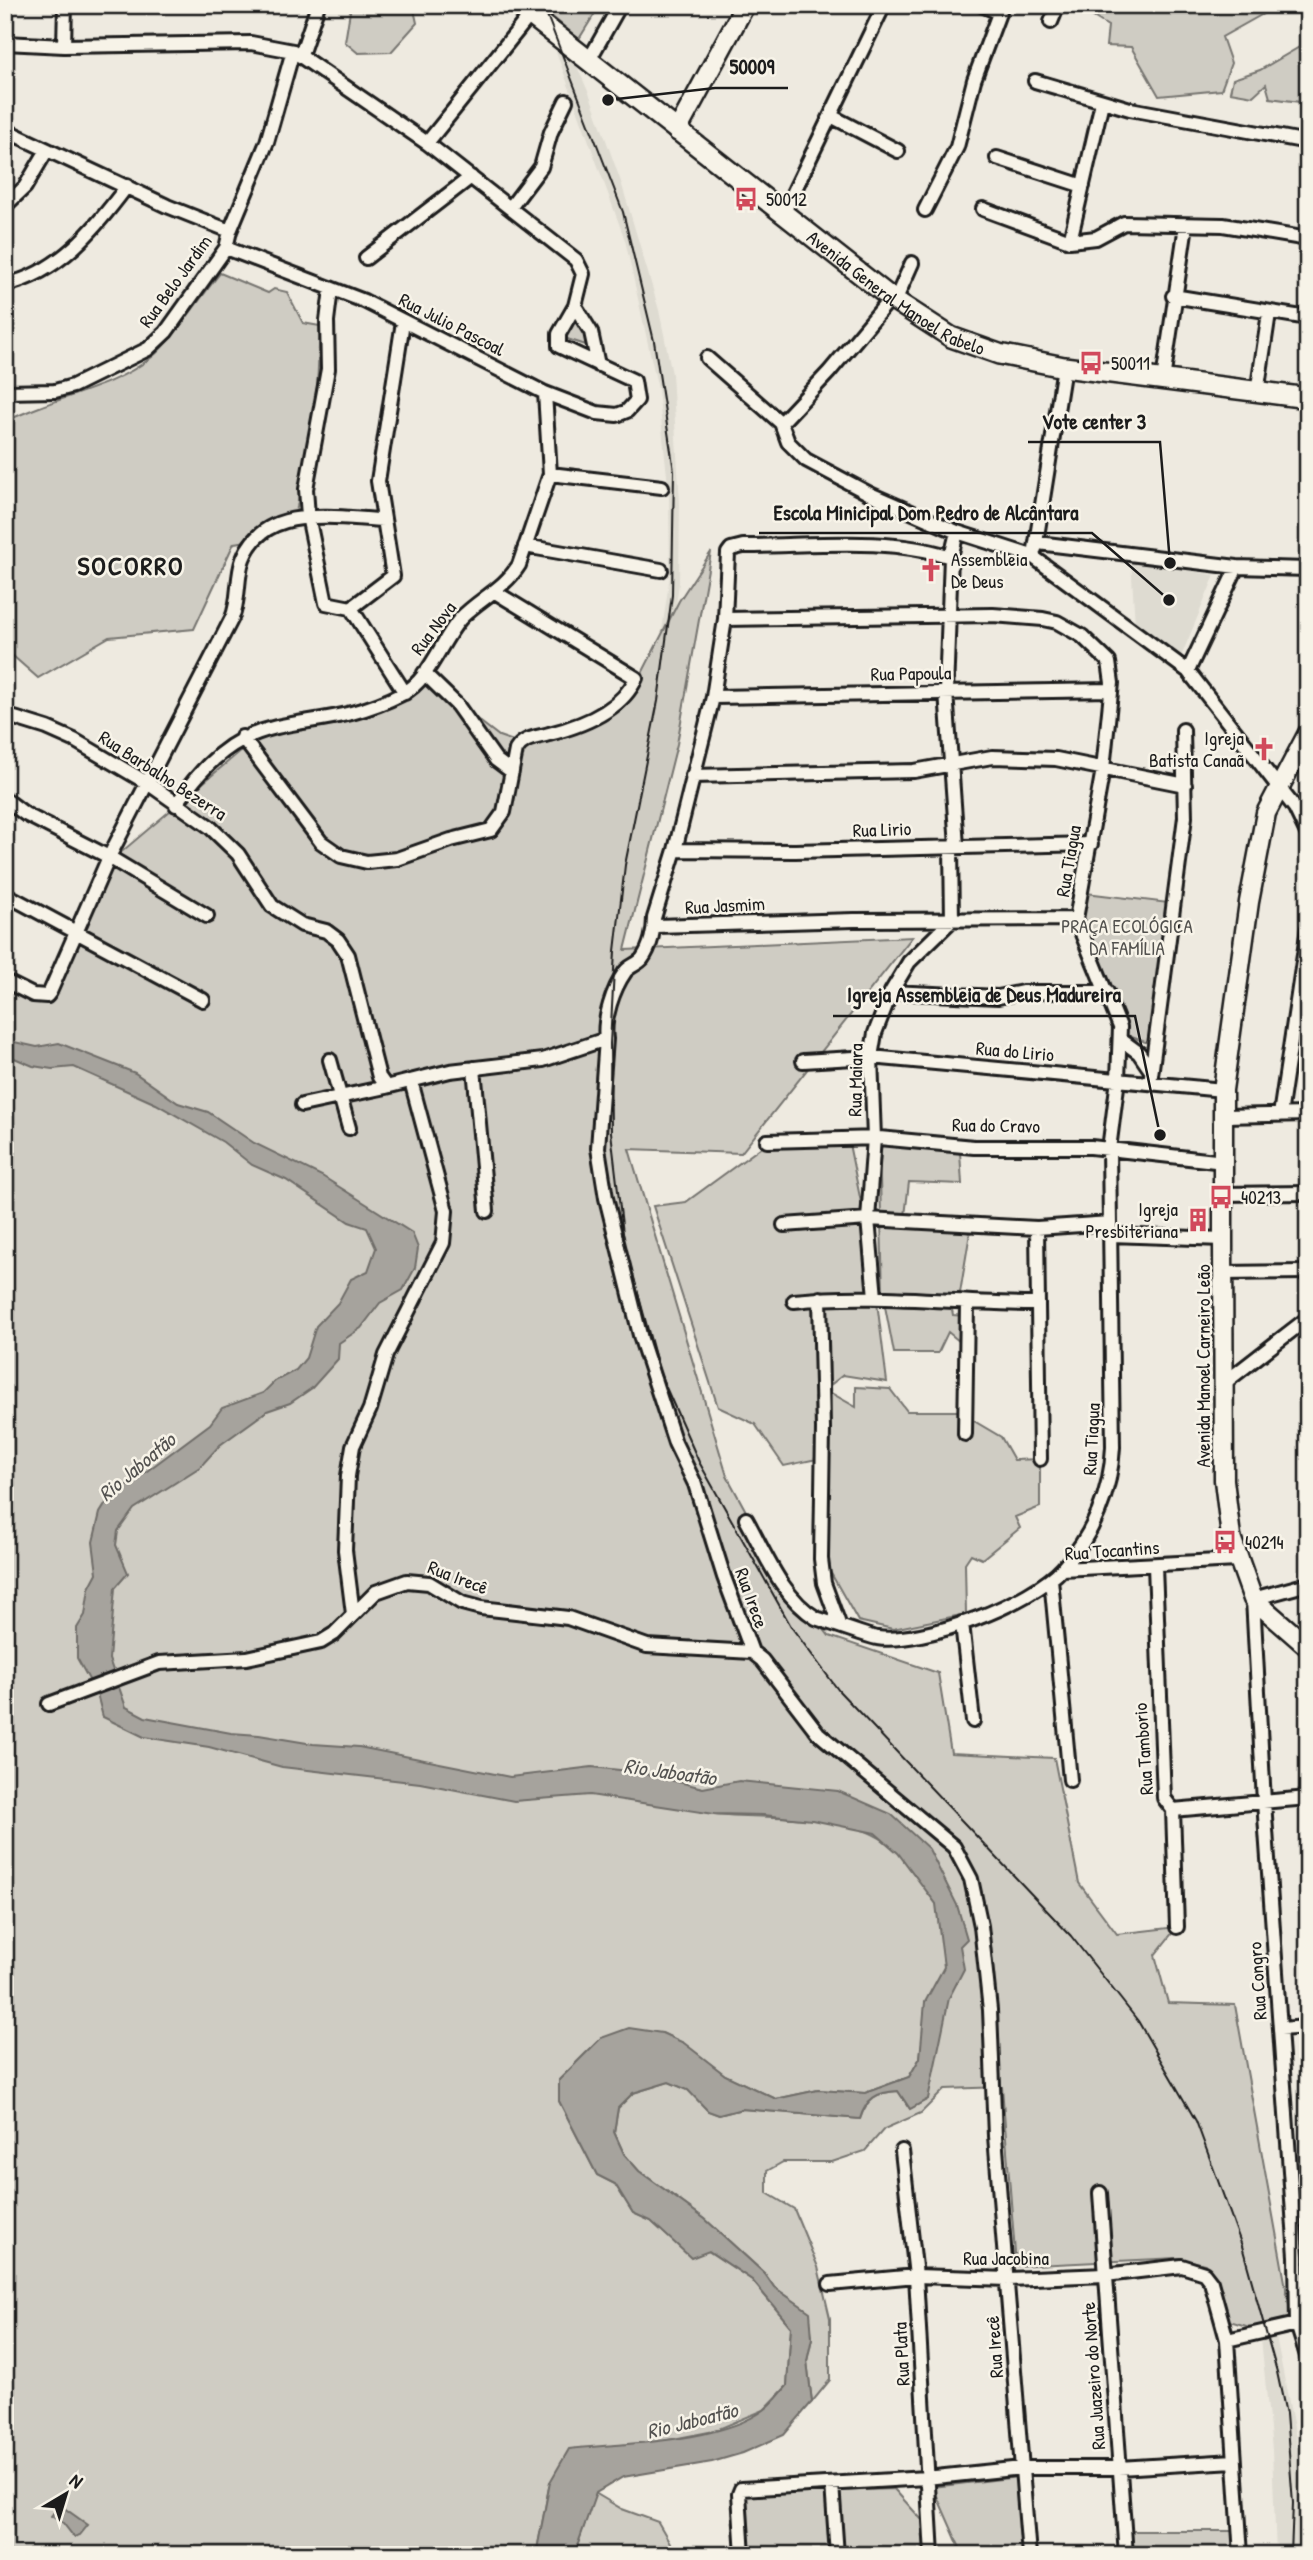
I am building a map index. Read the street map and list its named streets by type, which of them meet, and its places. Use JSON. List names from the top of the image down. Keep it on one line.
{"streets":{"main road":["Avenida General Manoel Rabelo","Avenida Manoel Carneiro Leão"],"street":["Rua Belo Jardim","Rua Julio Pascoal","Rua Nova","Rua Papoula","Rua Barbalho Bezerra","Rua Lirio","Rua Tiagua","Rua Jasmim","Rua do Lirio","Rua Maiara","Rua do Cravo","Rua Tocantins","Rua Irecê","Rua Irece","Rua Tamborio","Rua Congro","Rua Jacobina","Rua Plata","Rua Juazeiro do Norte"]},"crossings":[["Rua Belo Jardim","Rua Julio Pascoal"],["Rua Julio Pascoal","Rua Nova"],["Rua Nova","Rua Barbalho Bezerra"],["Rua Papoula","Rua Tiagua"],["Rua Papoula","Rua Jasmim"],["Rua Lirio","Rua Tiagua"],["Rua Lirio","Rua Jasmim"],["Rua Tiagua","Rua Jasmim"],["Rua Tiagua","Rua do Lirio"],["Rua Tiagua","Rua do Cravo"],["Rua Tiagua","Rua Tocantins"],["Rua Jasmim","Rua Maiara"],["Rua Jasmim","Rua Irece"],["Rua do Lirio","Rua Maiara"],["Rua do Lirio","Avenida Manoel Carneiro Leão"],["Rua Maiara","Rua do Cravo"],["Rua do Cravo","Avenida Manoel Carneiro Leão"],["Avenida Manoel Carneiro Leão","Rua Tocantins"],["Avenida Manoel Carneiro Leão","Rua Congro"],["Rua Tocantins","Rua Tamborio"],["Rua Irecê","Rua Irece"],["Rua Irecê","Rua Jacobina"],["Rua Jacobina","Rua Plata"],["Rua Jacobina","Rua Juazeiro do Norte"]],"districts":["SOCORRO"],"water":["Rio Jaboatão"],"parks":["PRAÇA ECOLÓGICA DA FAMÍLIA"],"places":{"other":["50009","Vote center 3","Escola Minicipal Dom Pedro de Alcântara","Igreja Assembleia de Deus Madureira"],"bus stop":["50012","50011","40213","40214"],"church":["Assembleia De Deus","Igreja Batista Canaã"],"building":["Igreja Presbiteriana"]},"north":"top right"}
